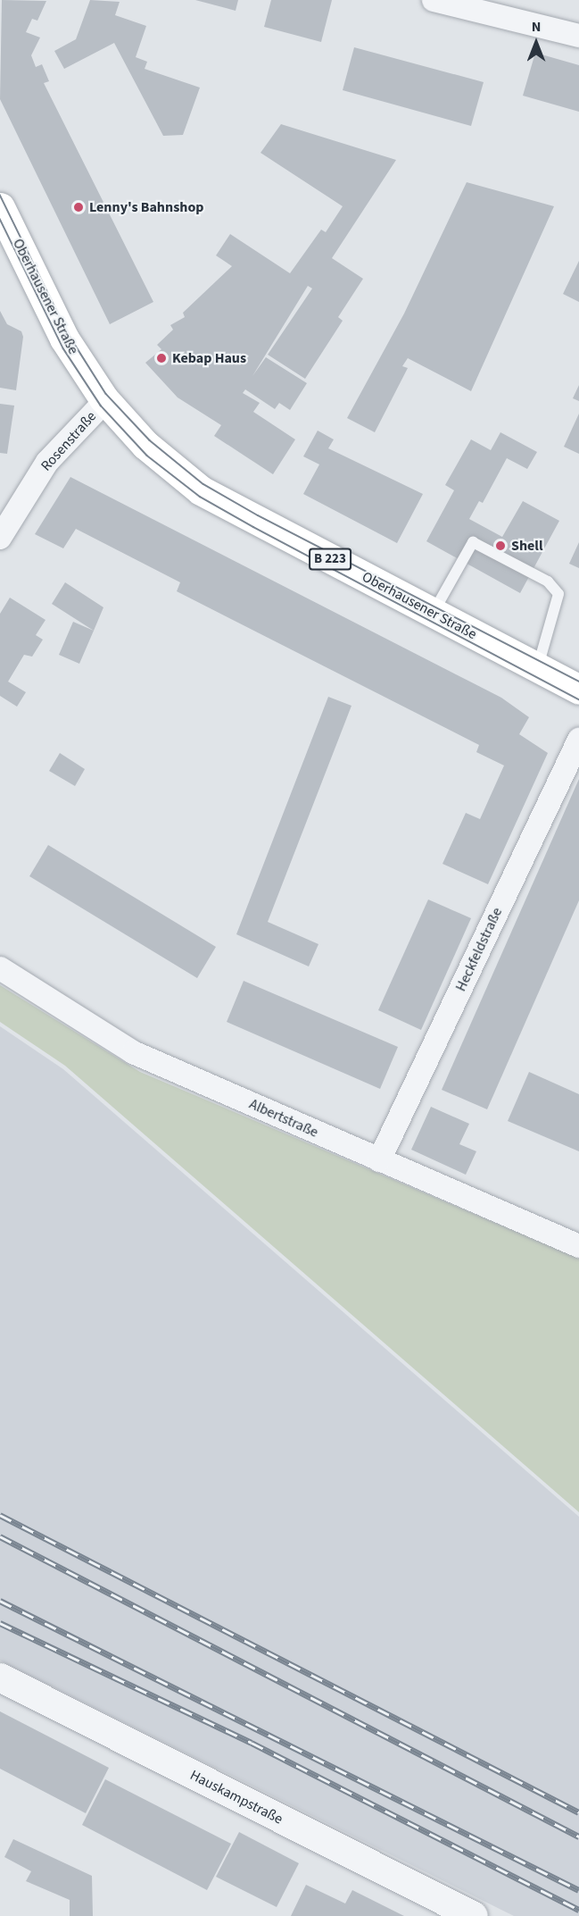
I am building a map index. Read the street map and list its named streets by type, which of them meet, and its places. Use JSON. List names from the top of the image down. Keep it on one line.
{"streets":{"main road":["Oberhausener Straße","B 223"],"street":["Rosenstraße","Heckfeldstraße","Albertstraße","Hauskampstraße"]},"crossings":[["Oberhausener Straße","Rosenstraße"],["Heckfeldstraße","Albertstraße"]],"places":["Lenny's Bahnshop","Kebap Haus","Shell"],"north":"top"}
